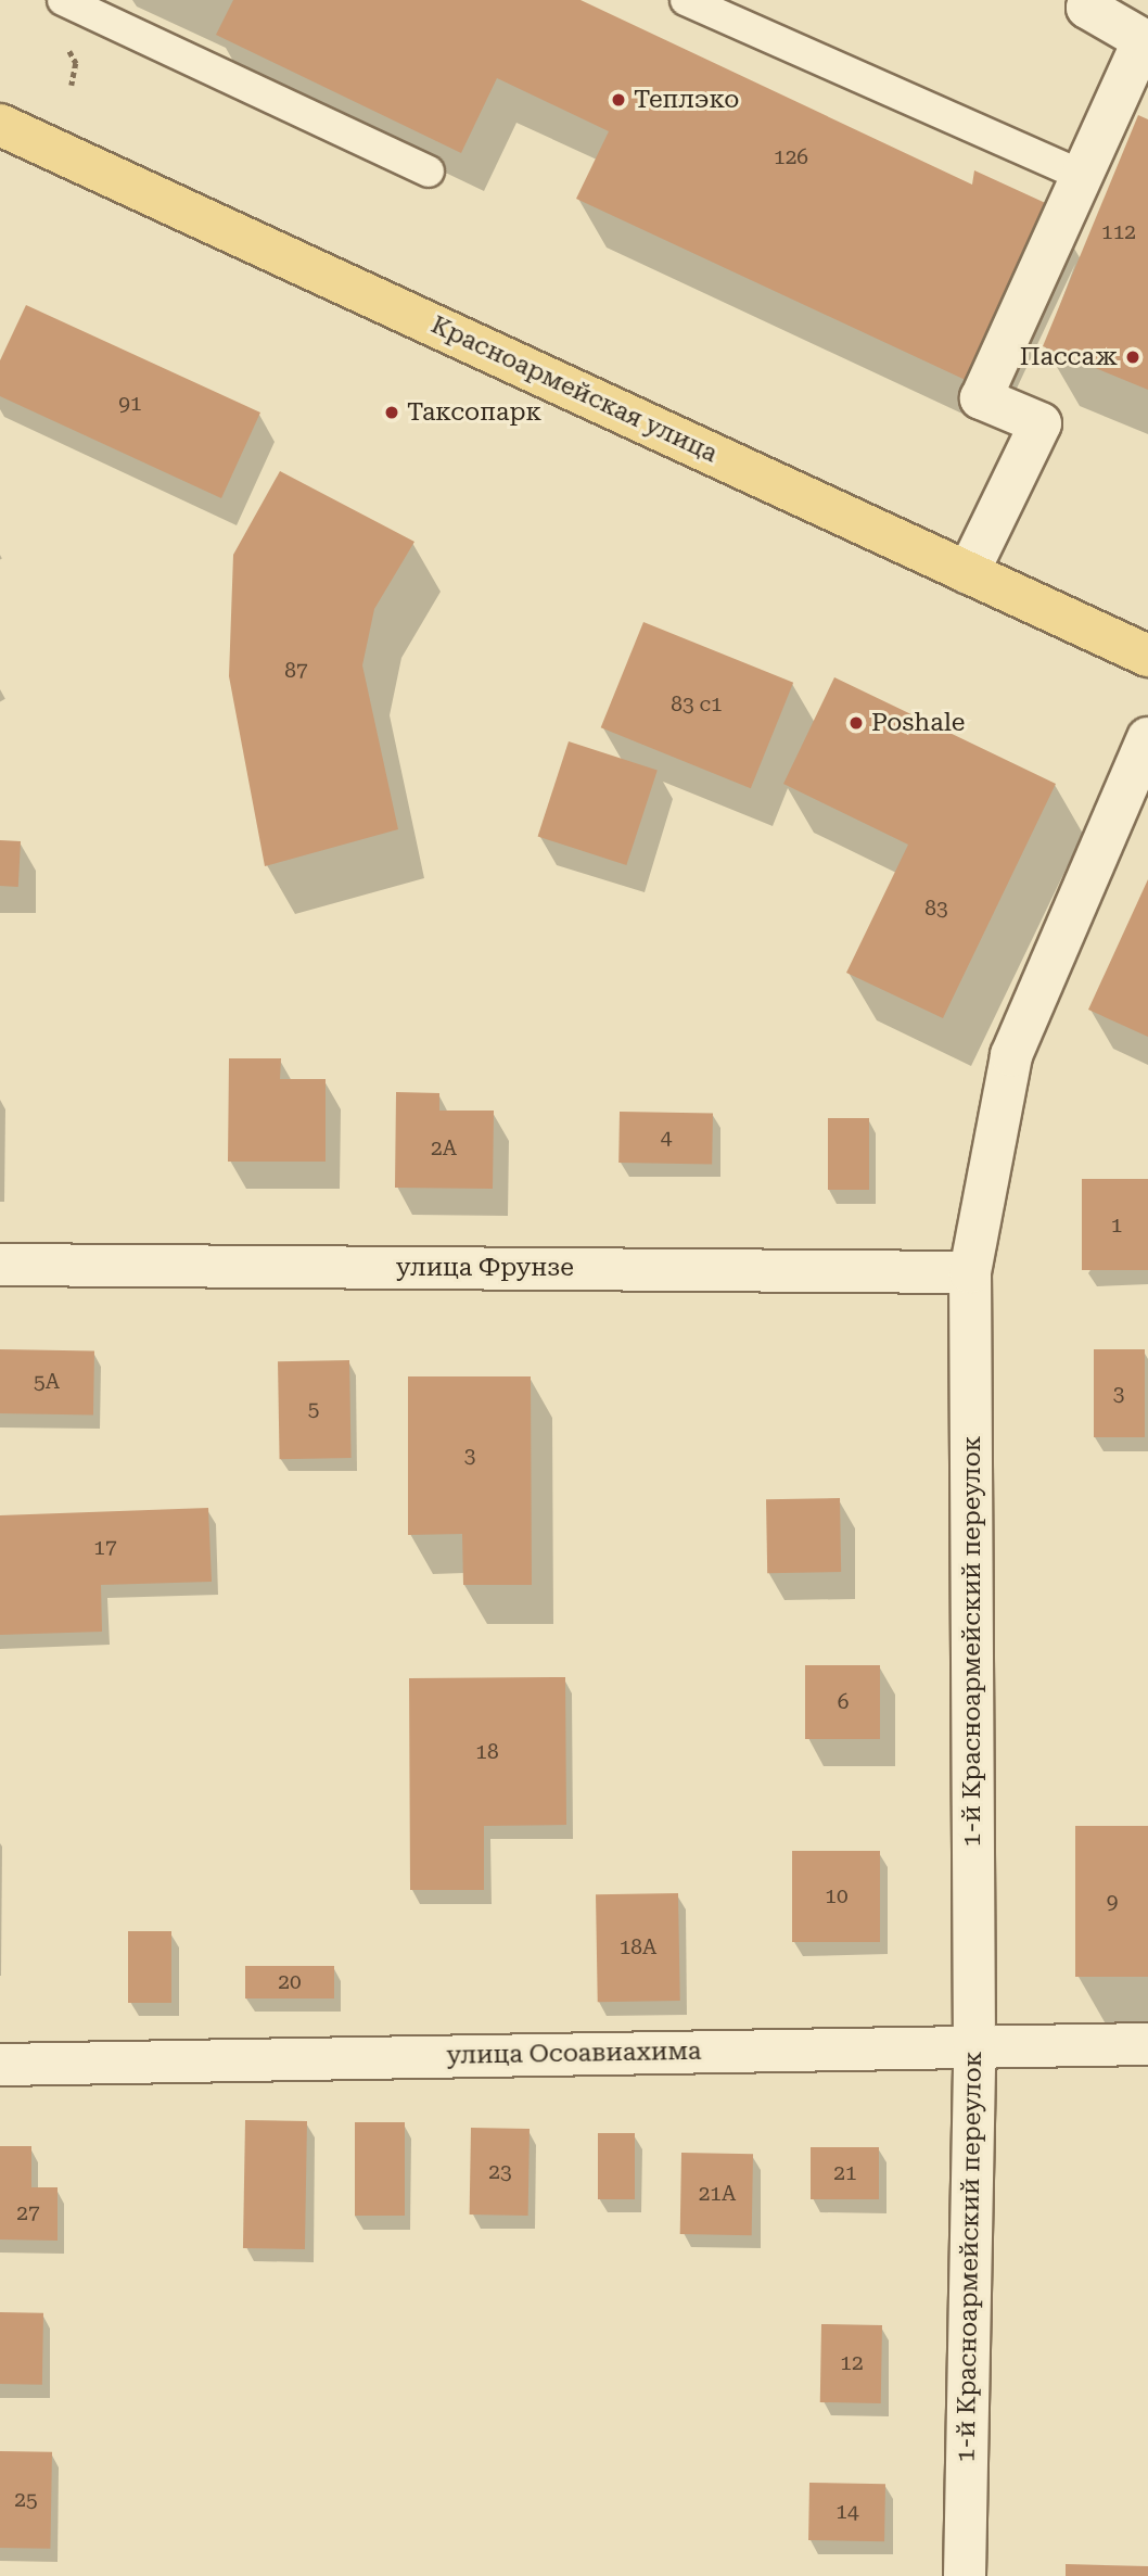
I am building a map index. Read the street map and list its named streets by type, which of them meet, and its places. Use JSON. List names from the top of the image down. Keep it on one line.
{"streets":{"main road":["Красноармейская улица"],"street":["улица Фрунзе","1-й Красноармейский переулок","улица Осоавиахима"]},"crossings":[["улица Фрунзе","1-й Красноармейский переулок"],["1-й Красноармейский переулок","улица Осоавиахима"]],"places":["Теплэко","Пассаж","Таксопарк","Poshale"],"house_numbers":["126","112","91","87","83 с1","83","4","2А","1","5А","3","5","3","17","6","18","10","9","18А","20","23","21","21А","27","12","25","14"]}
